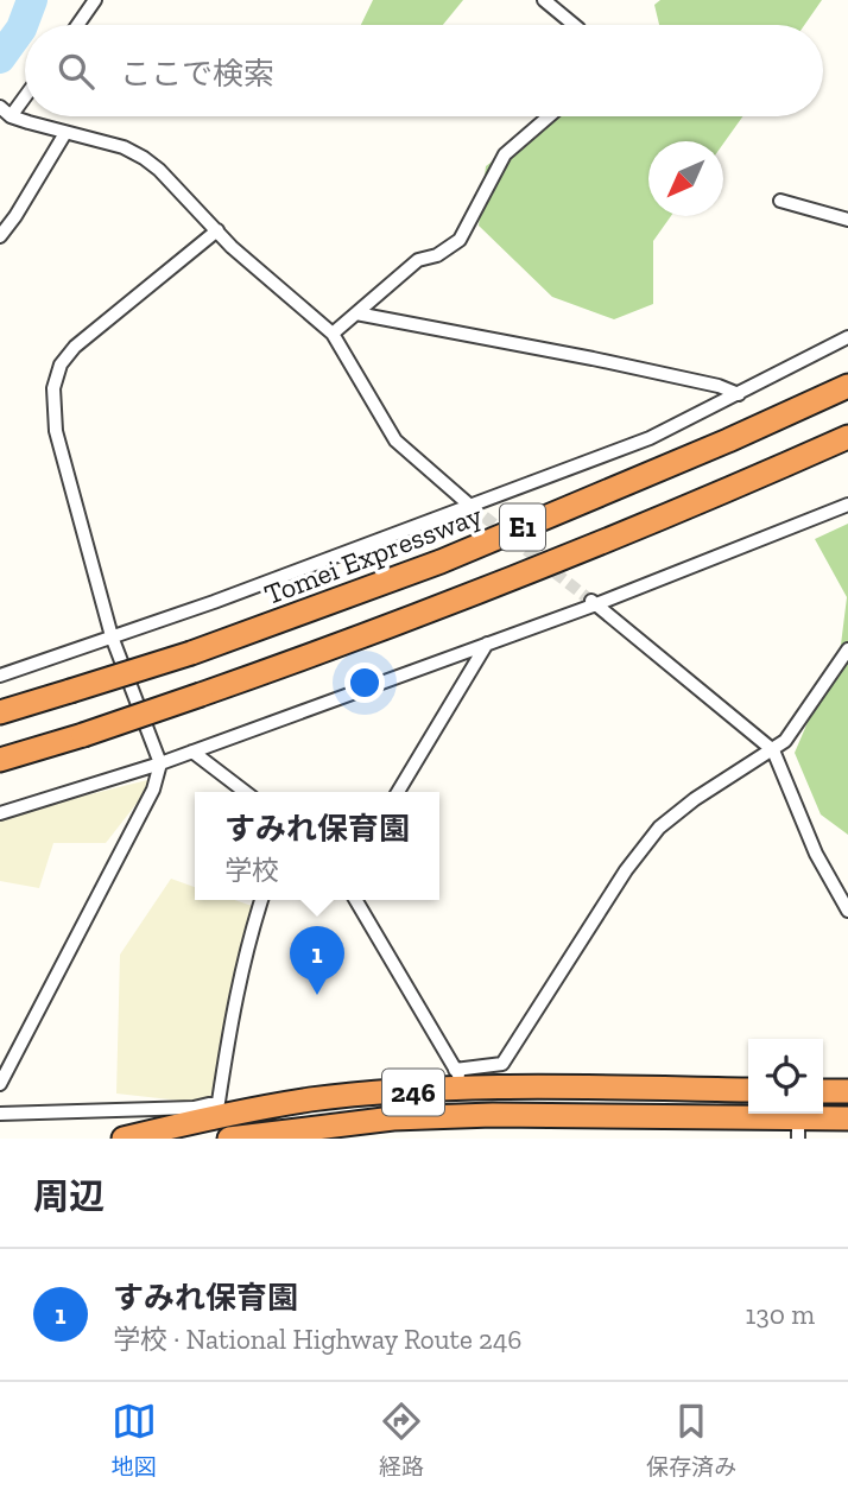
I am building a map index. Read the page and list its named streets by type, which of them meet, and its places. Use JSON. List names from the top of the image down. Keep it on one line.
{"streets":{"highway":["E1","Tomei Expressway","246"]},"north":"bottom left","page":{"search":"ここで検索","popup":["すみれ保育園","学校"],"pins":"1","heading":"周辺","list":[{"mark":"1","name":"すみれ保育園","note":"学校 · National Highway Route 246","value":"130 m"}],"nav":["地図","経路","保存済み"]}}
